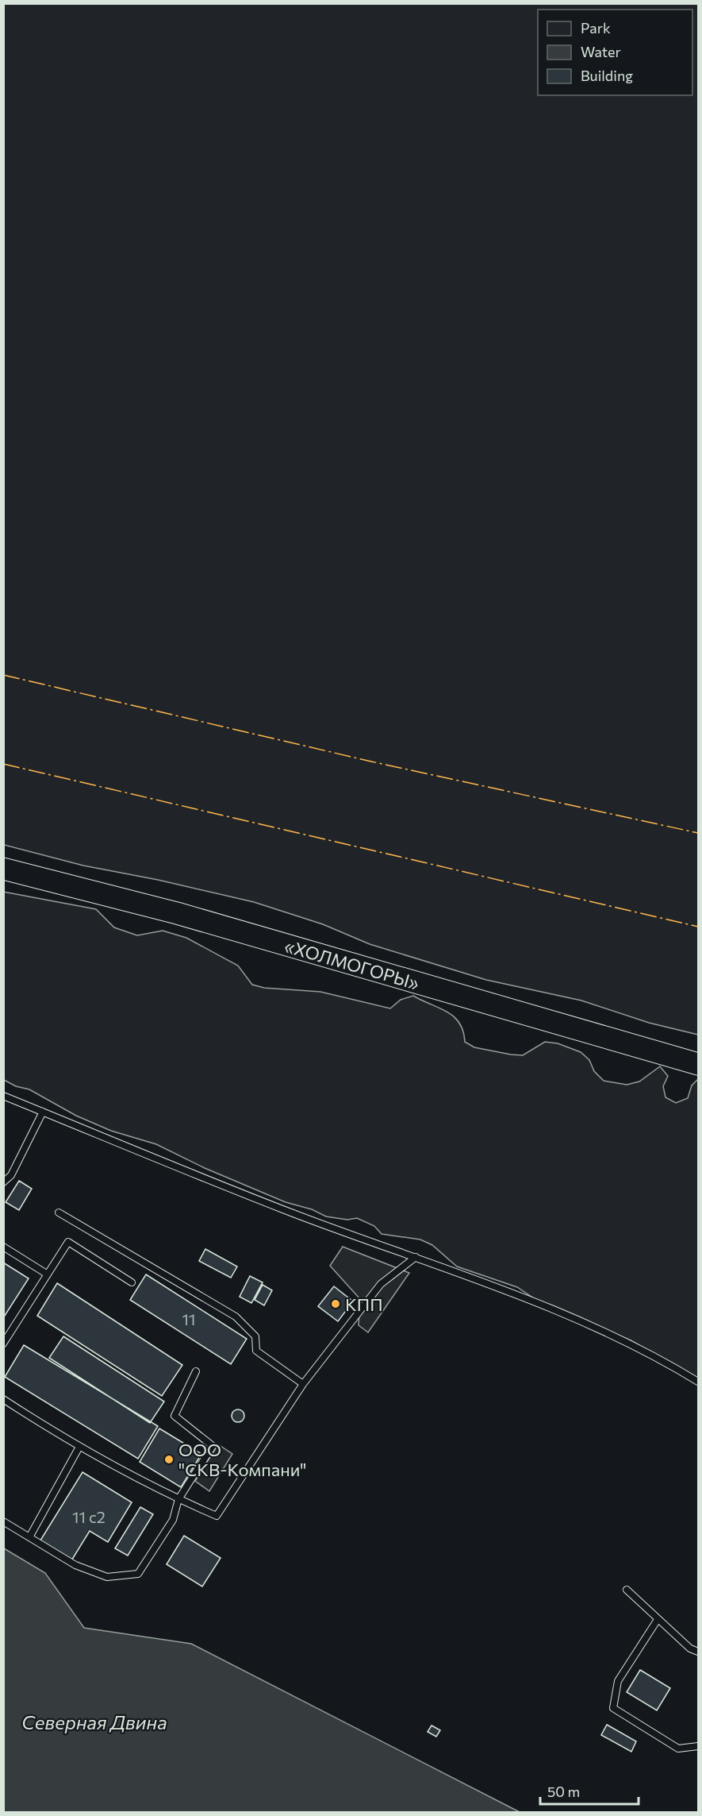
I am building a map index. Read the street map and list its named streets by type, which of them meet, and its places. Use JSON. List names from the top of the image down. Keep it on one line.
{"streets":{"highway":["«ХОЛМОГОРЫ»"]},"water":["Северная Двина"],"places":["КПП","ООО \"СКВ-Компани\""],"house_numbers":["11","11 с2"],"legend":["Park","Water","Building"],"scale_bar":"50 m"}
